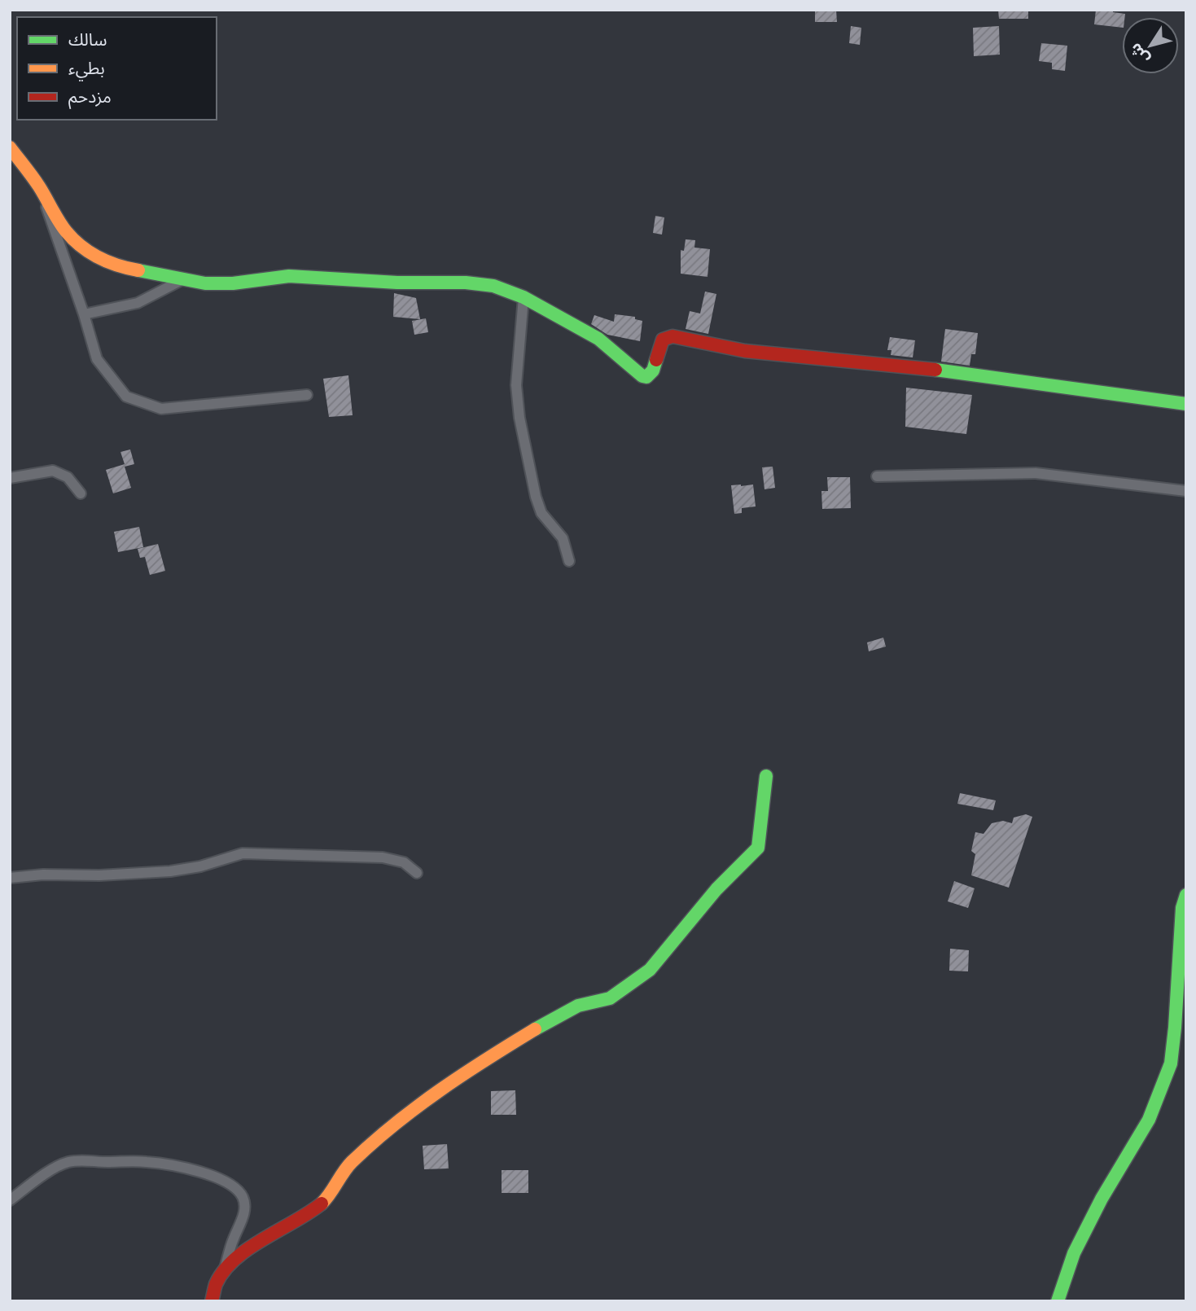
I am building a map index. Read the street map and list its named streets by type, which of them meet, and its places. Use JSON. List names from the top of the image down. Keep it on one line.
{"legend":["سالك","بطيء","مزدحم"],"north":"bottom left"}
